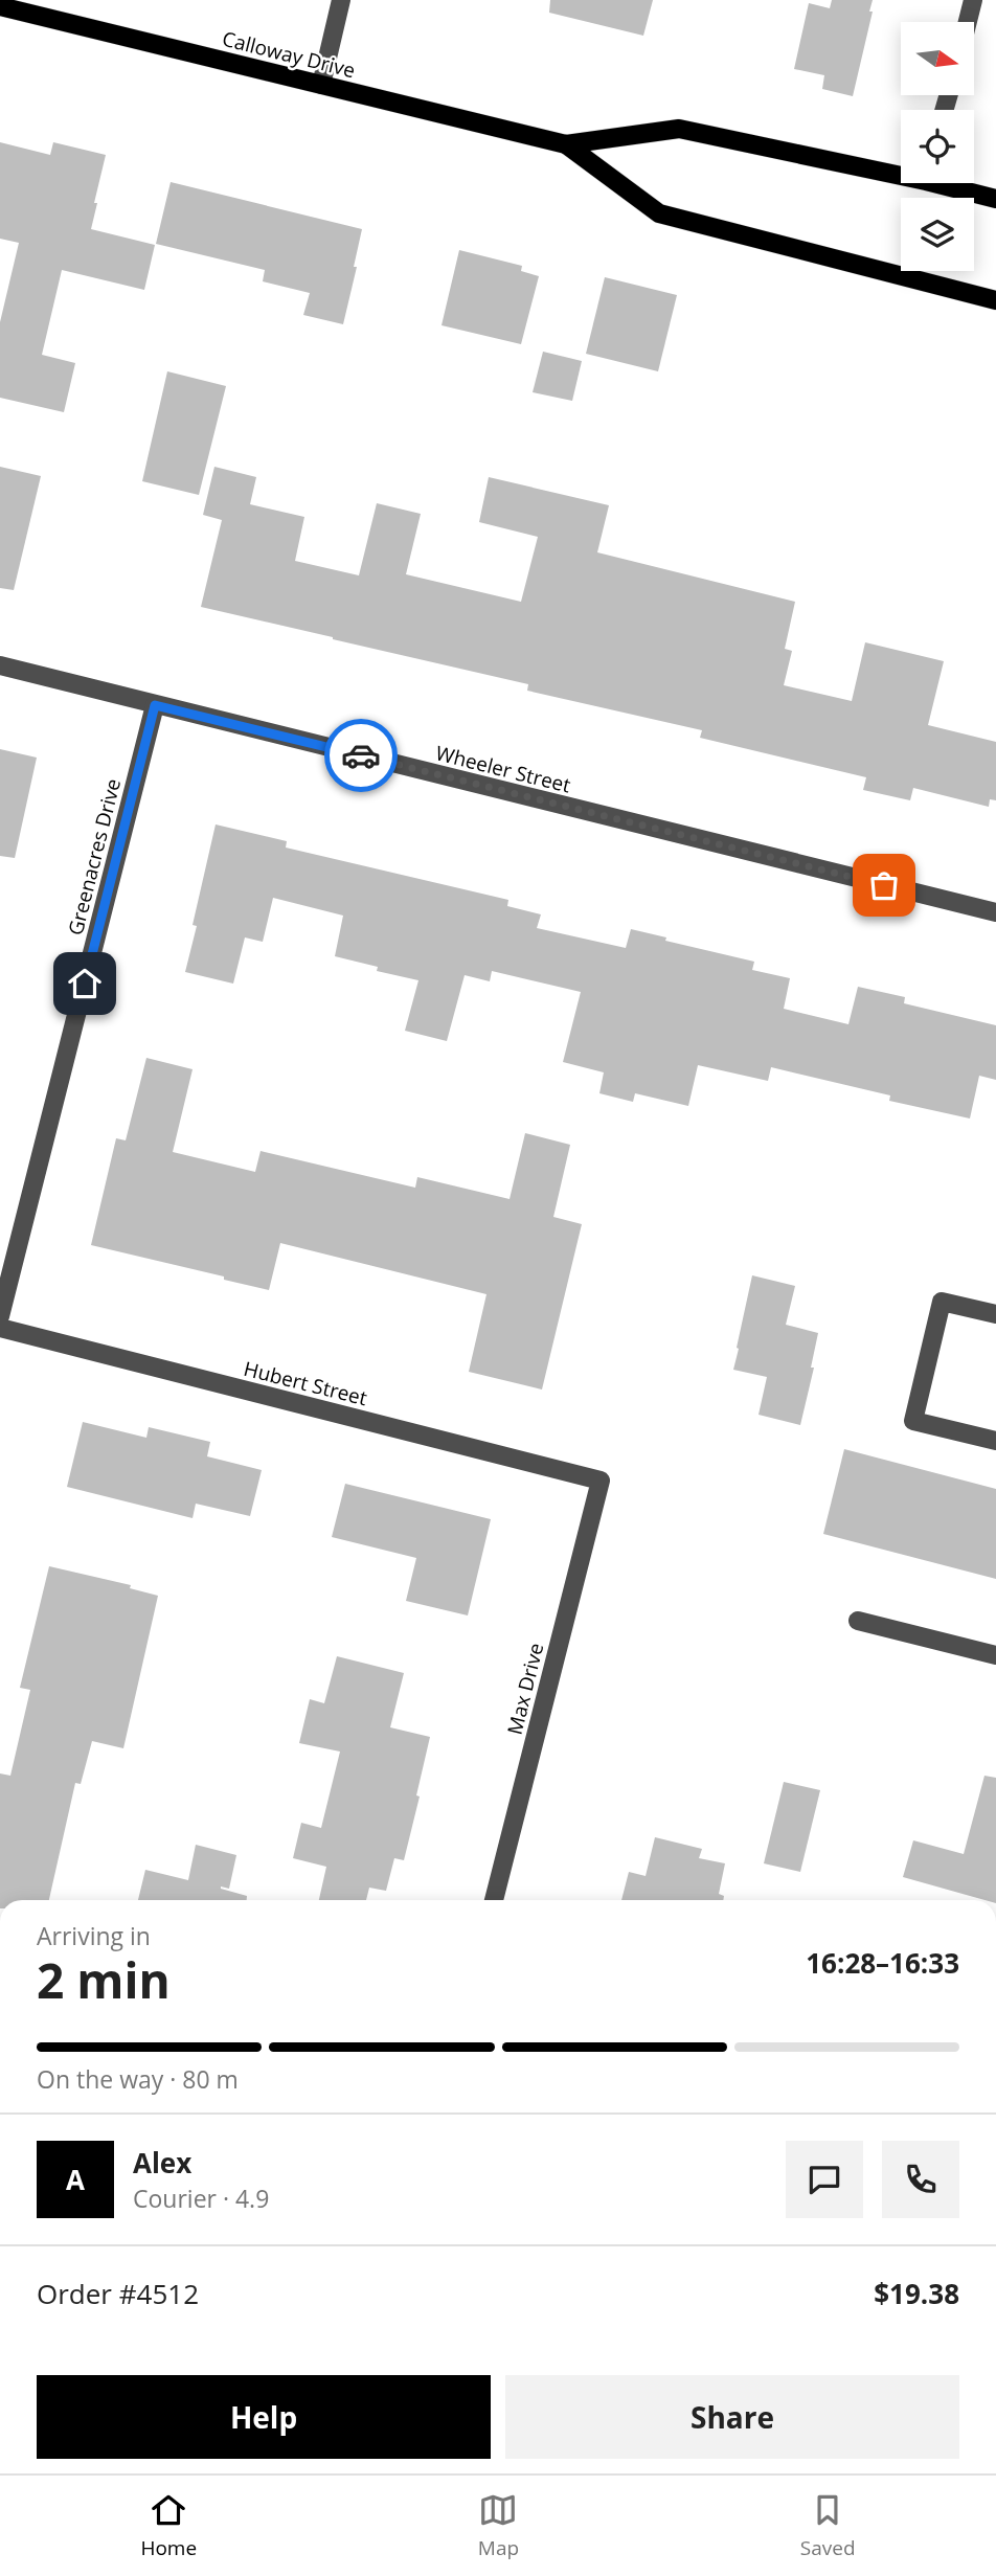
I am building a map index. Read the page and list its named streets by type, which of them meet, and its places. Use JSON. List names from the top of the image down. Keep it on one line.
{"streets":{"main road":["Calloway Drive"],"street":["Wheeler Street","Greenacres Drive","Hubert Street","Max Drive"]},"crossings":[["Wheeler Street","Greenacres Drive"],["Hubert Street","Max Drive"]],"north":"right","page":{"heading":["2 min","Arriving in","16:28–16:33"],"panel":["Alex","Courier · 4.9","Order #4512","$19.38"],"bar":"On the way · 80 m","round":"A","buttons":["Help","Share"],"tabs":["Home","Map","Saved"]}}
